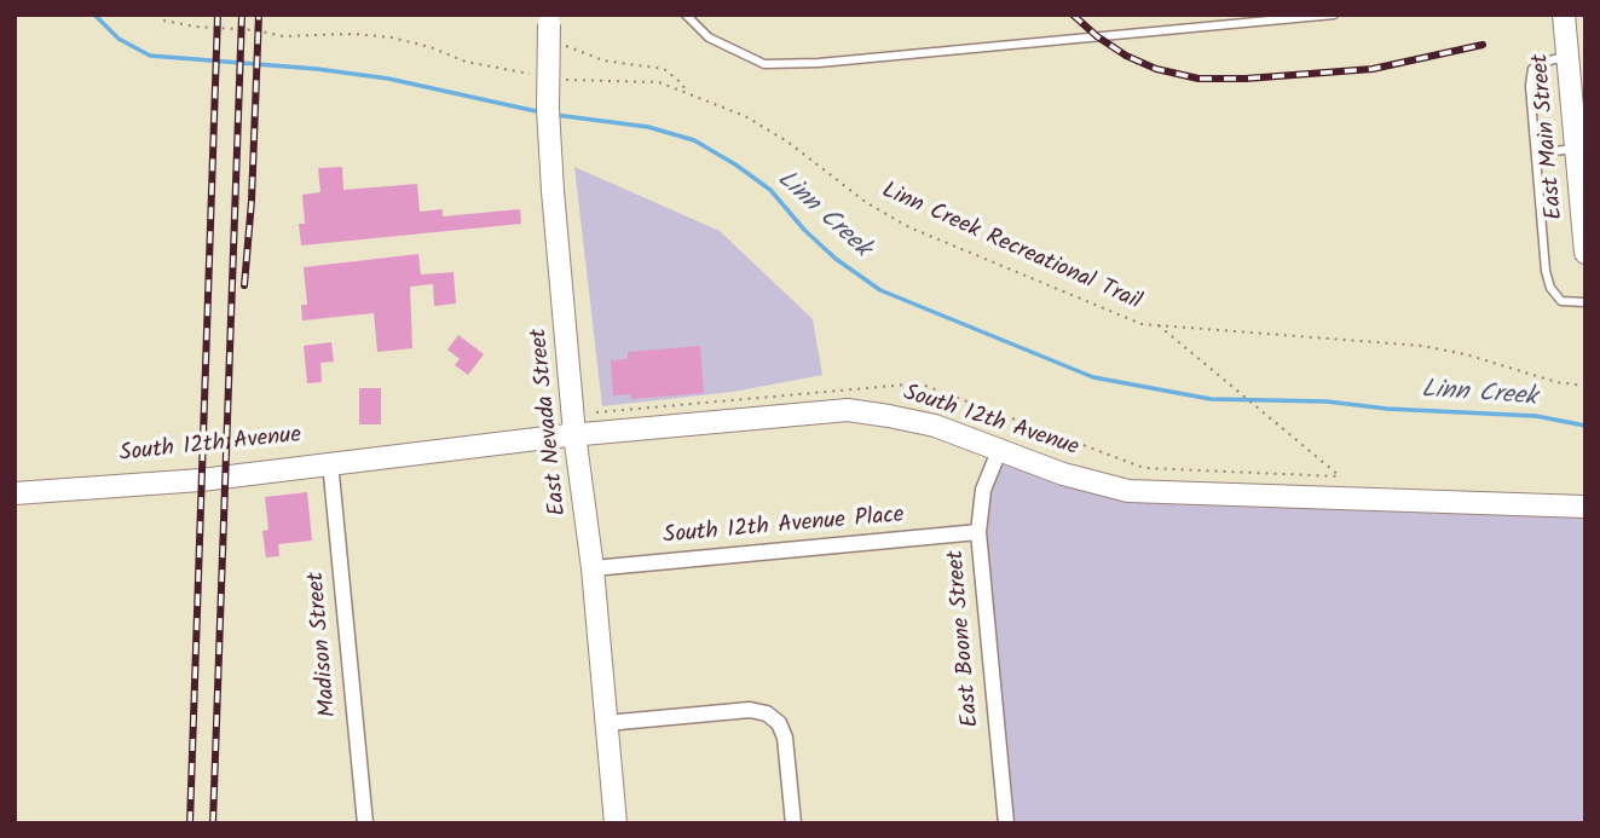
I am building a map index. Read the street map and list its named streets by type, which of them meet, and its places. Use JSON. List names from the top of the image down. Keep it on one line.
{"streets":{"main road":["East Main Street","East Nevada Street","South 12th Avenue"],"street":["South 12th Avenue Place","East Boone Street","Madison Street"],"path":["Linn Creek Recreational Trail"]},"crossings":[["East Nevada Street","South 12th Avenue"],["East Nevada Street","South 12th Avenue Place"],["South 12th Avenue","East Boone Street"],["South 12th Avenue","Madison Street"],["South 12th Avenue Place","East Boone Street"]],"water":["Linn Creek"]}
